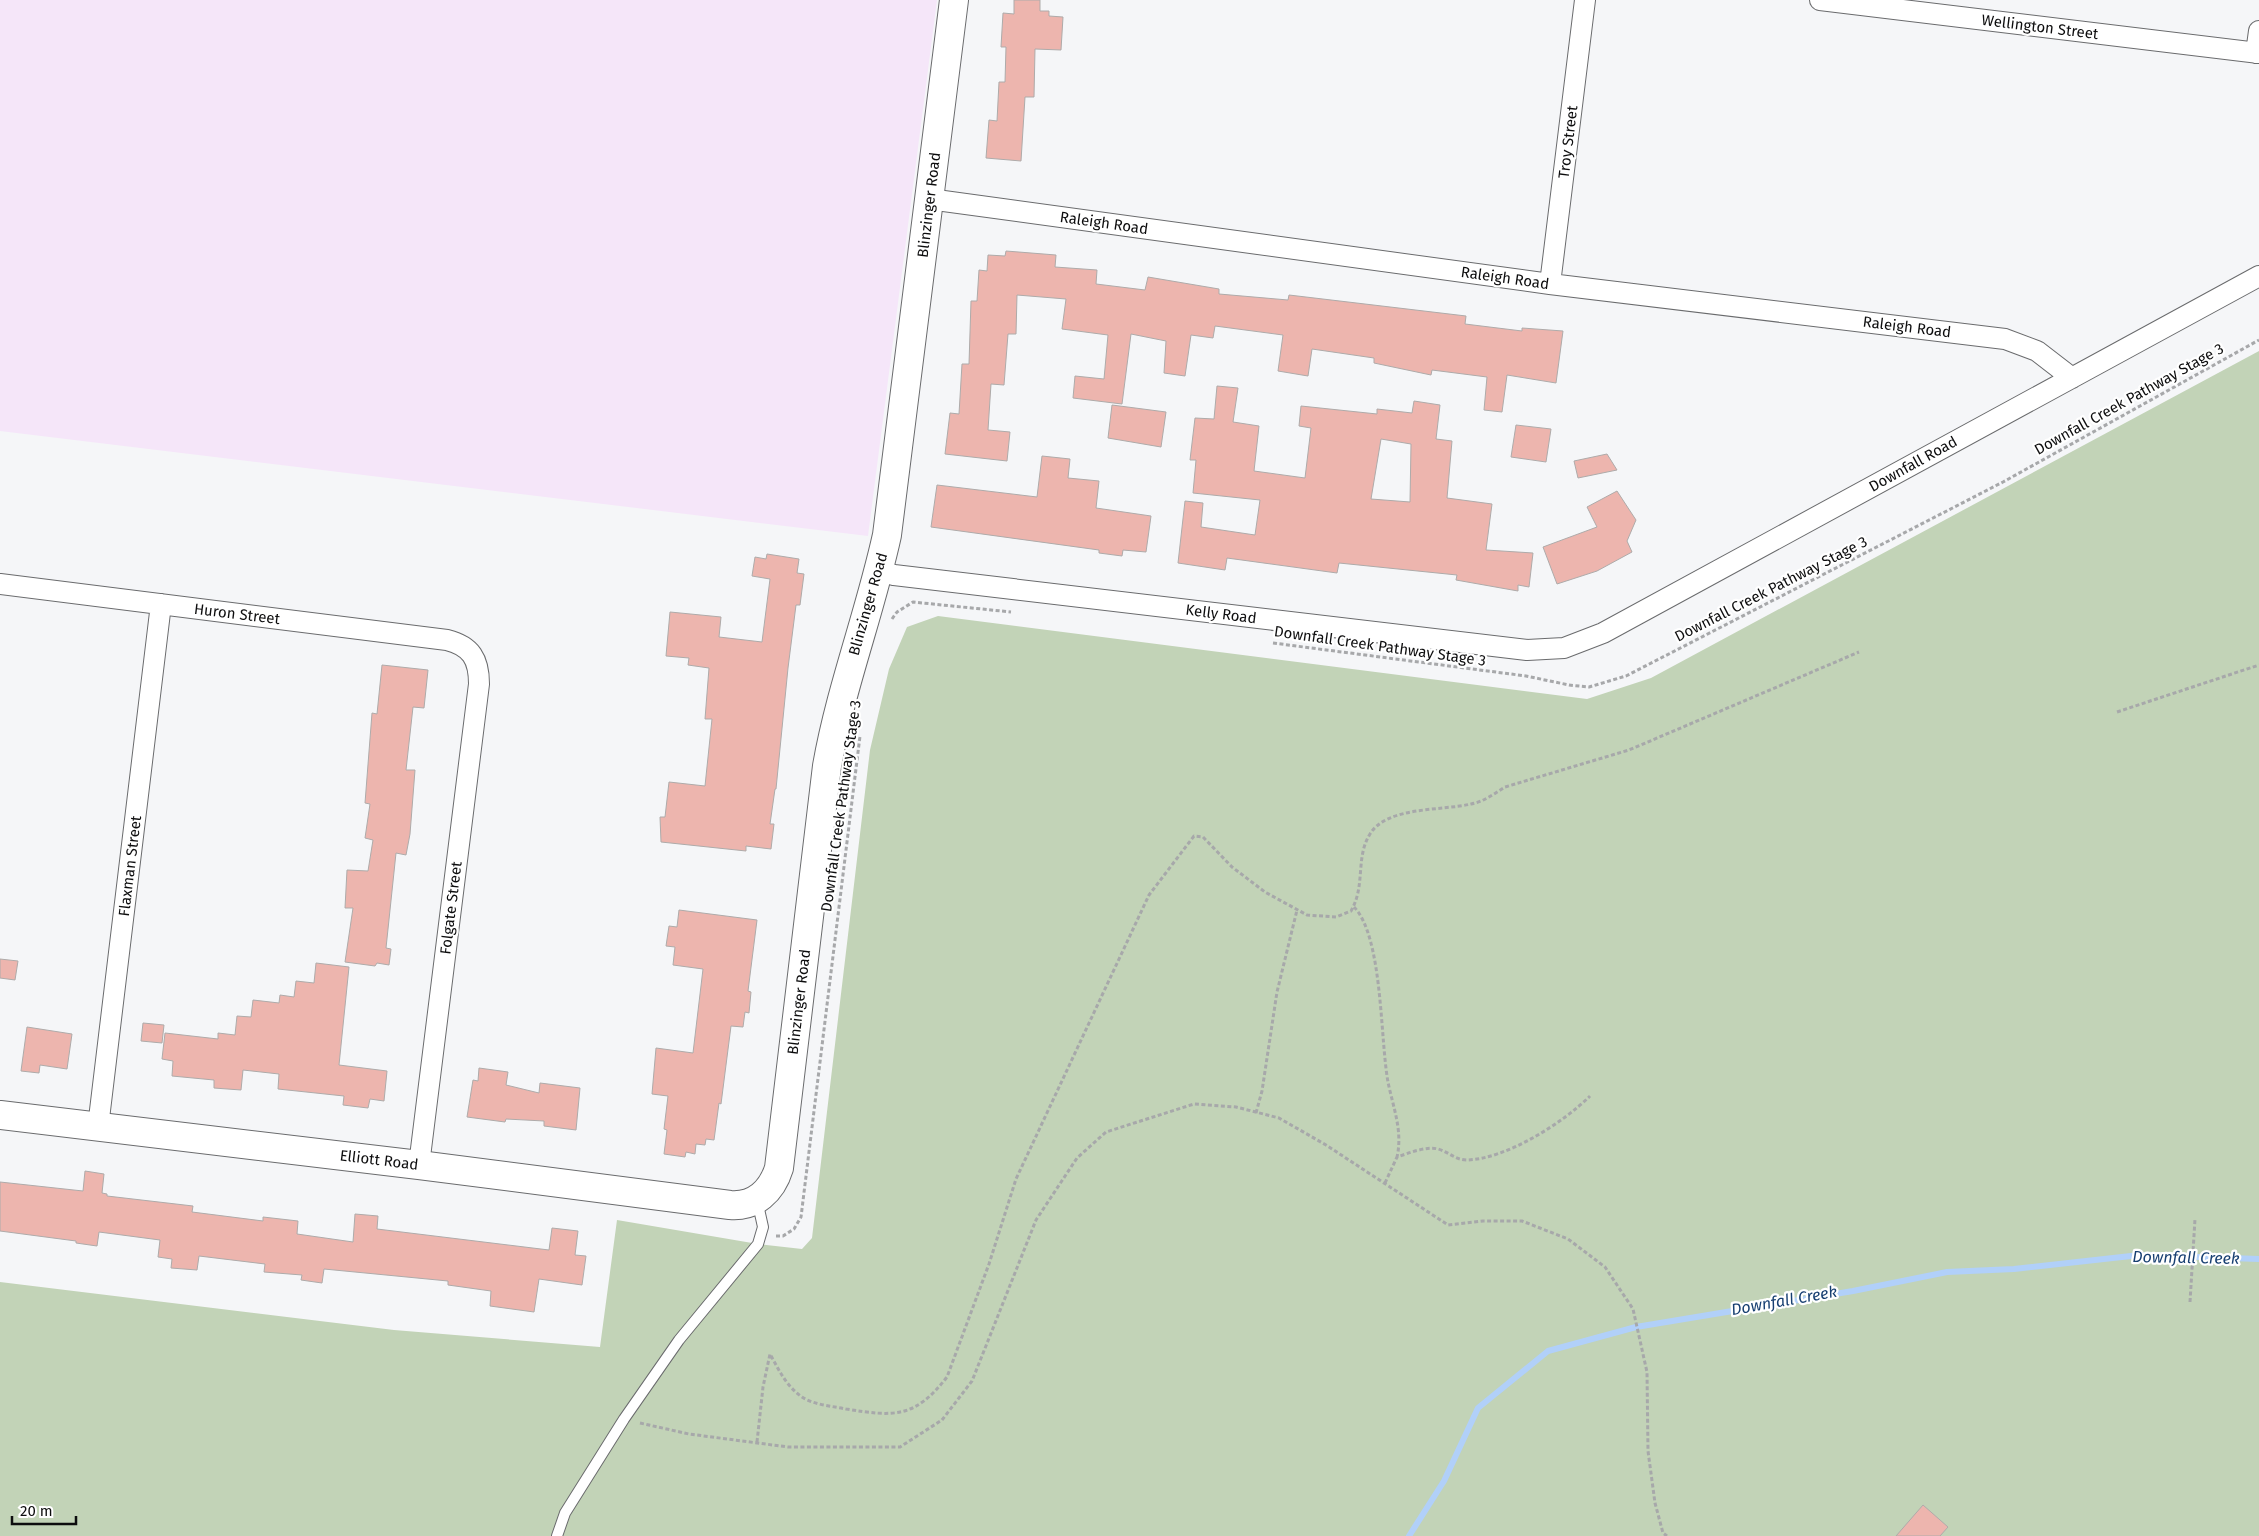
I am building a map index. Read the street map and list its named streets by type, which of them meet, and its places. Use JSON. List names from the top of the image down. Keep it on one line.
{"streets":{"street":["Wellington Street","Troy Street","Blinzinger Road","Raleigh Road","Downfall Road","Huron Street","Kelly Road","Flaxman Street","Folgate Street","Elliott Road"],"path":["Downfall Creek Pathway Stage 3"]},"crossings":[["Troy Street","Raleigh Road"],["Blinzinger Road","Raleigh Road"],["Blinzinger Road","Kelly Road"],["Blinzinger Road","Elliott Road"],["Raleigh Road","Downfall Road"],["Downfall Road","Kelly Road"],["Huron Street","Flaxman Street"],["Huron Street","Folgate Street"],["Flaxman Street","Elliott Road"],["Folgate Street","Elliott Road"]],"water":["Downfall Creek"],"scale_bar":"20 m"}
